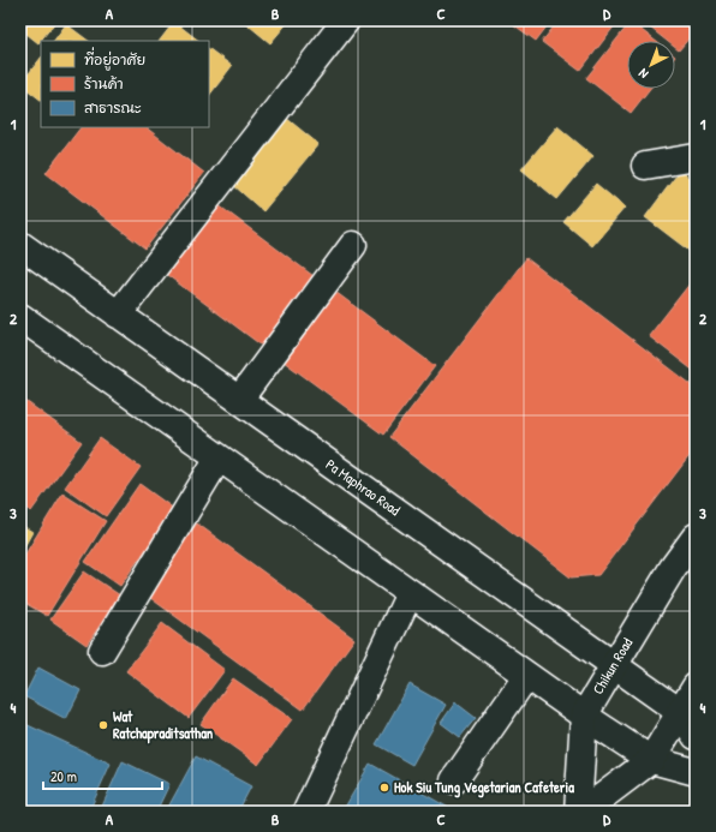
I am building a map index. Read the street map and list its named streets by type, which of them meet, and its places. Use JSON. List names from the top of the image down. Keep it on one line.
{"streets":{"street":["Pa Maphrao Road","Chikun Road"]},"crossings":[["Pa Maphrao Road","Chikun Road"]],"places":["Wat Ratchapraditsathan","Hok Siu Tung Vegetarian Cafeteria"],"legend":["ที่อยู่อาศัย","ร้านค้า","สาธารณะ"],"scale_bar":"20 m","north":"bottom left","grid":{"columns":["A","B","C","D"],"rows":["1","2","3","4"]}}
